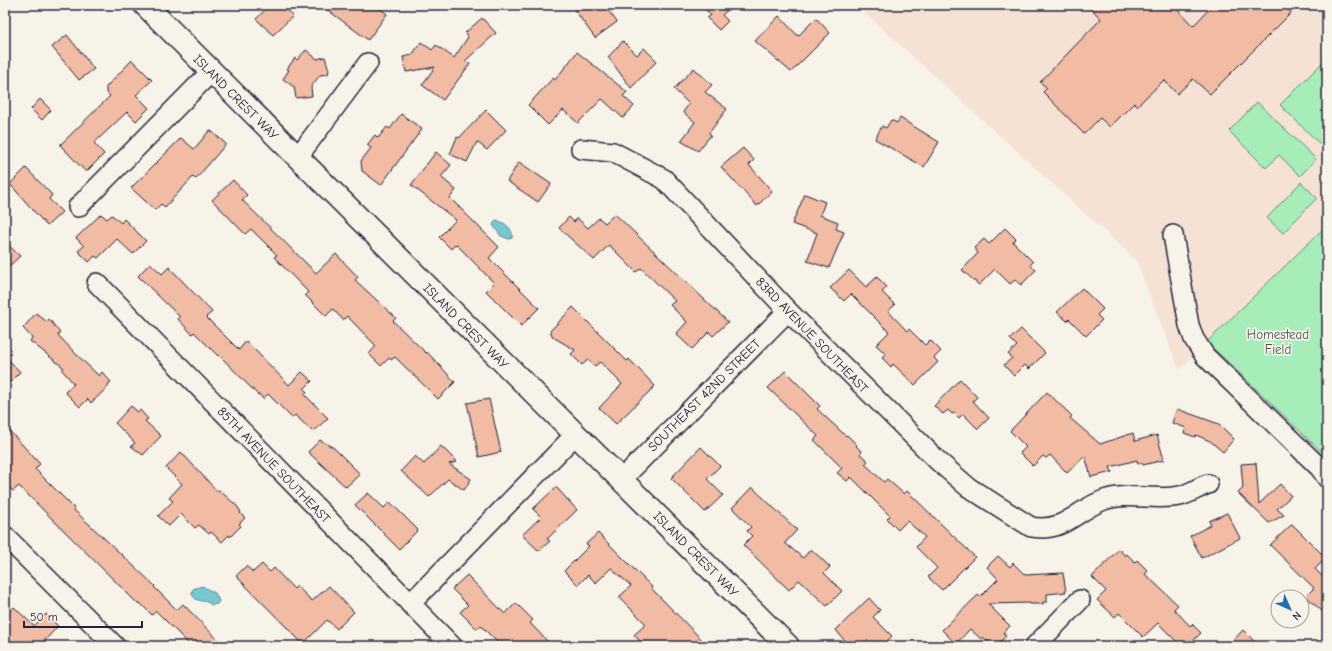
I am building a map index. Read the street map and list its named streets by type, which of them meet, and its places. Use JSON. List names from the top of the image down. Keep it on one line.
{"streets":{"main road":["ISLAND CREST WAY"],"street":["83RD AVENUE SOUTHEAST","SOUTHEAST 42ND STREET","85TH AVENUE SOUTHEAST"]},"crossings":[["ISLAND CREST WAY","SOUTHEAST 42ND STREET"],["83RD AVENUE SOUTHEAST","SOUTHEAST 42ND STREET"]],"parks":["Homestead Field"],"scale_bar":"50 m","north":"bottom right"}
